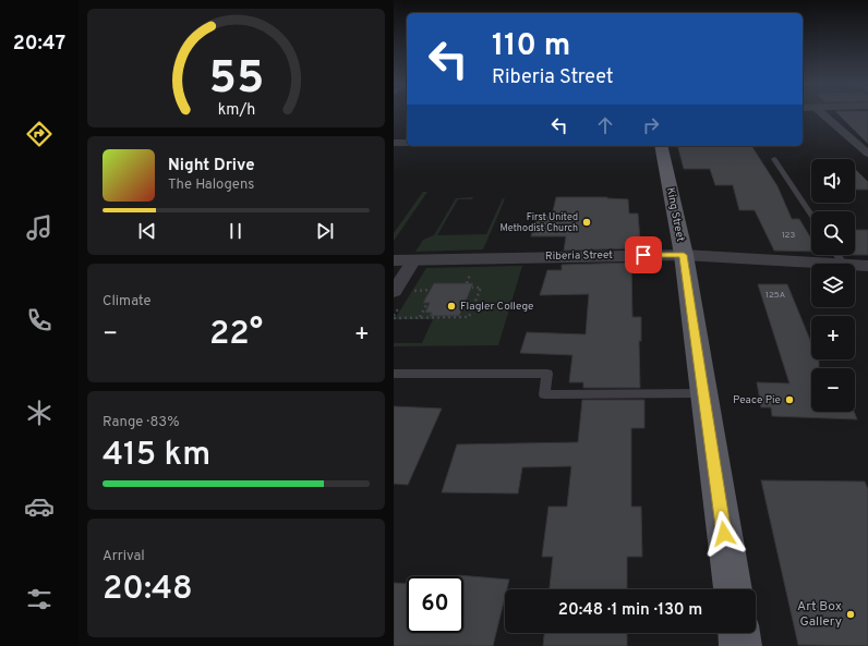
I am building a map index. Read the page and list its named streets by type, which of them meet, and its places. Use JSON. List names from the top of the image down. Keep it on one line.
{"streets":{"main road":["King Street"],"street":["Riberia Street"]},"crossings":[["King Street","Riberia Street"]],"places":["First United Methodist Church","Flagler College","Peace Pie","Art Box Gallery"],"house_numbers":["123","125A"],"page":{"tabs":"20:47","turn":["110 m","Riberia Street"],"song":["Night Drive","The Halogens"],"map_buttons":["+","−"],"tile":["Climate",["Range · 83%","415 km"],["Arrival","20:48"]],"heat":["−","22°","+"],"limit":"60","trip":"20:48 · 1 min · 130 m","gauge":["55","km/h"]}}
